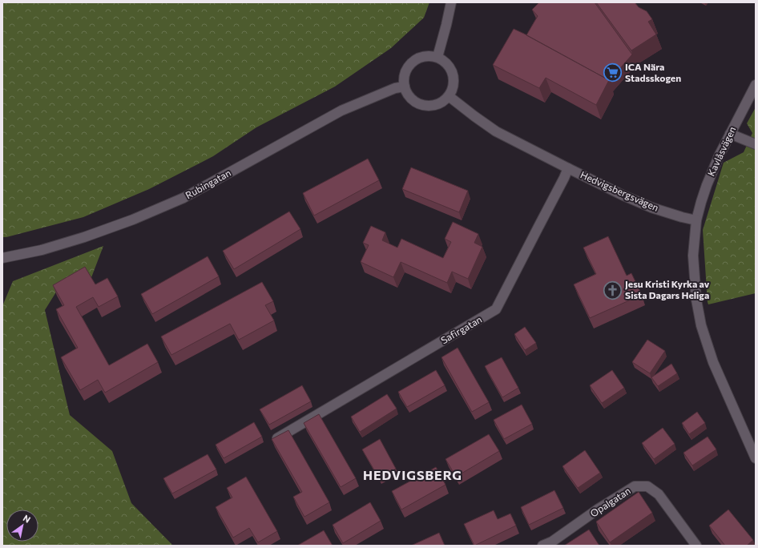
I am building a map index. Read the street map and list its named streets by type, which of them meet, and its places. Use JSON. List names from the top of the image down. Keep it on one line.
{"streets":{"street":["Kavlåsvägen","Rubingatan","Hedvigsbergsvägen","Safirgatan","Opalgatan"]},"crossings":[["Kavlåsvägen","Hedvigsbergsvägen"],["Rubingatan","Hedvigsbergsvägen"],["Hedvigsbergsvägen","Safirgatan"]],"districts":["HEDVIGSBERG"],"places":{"supermarket":["ICA Nära Stadsskogen"],"church":["Jesu Kristi Kyrka av Sista Dagars Heliga"]},"north":"top right"}
